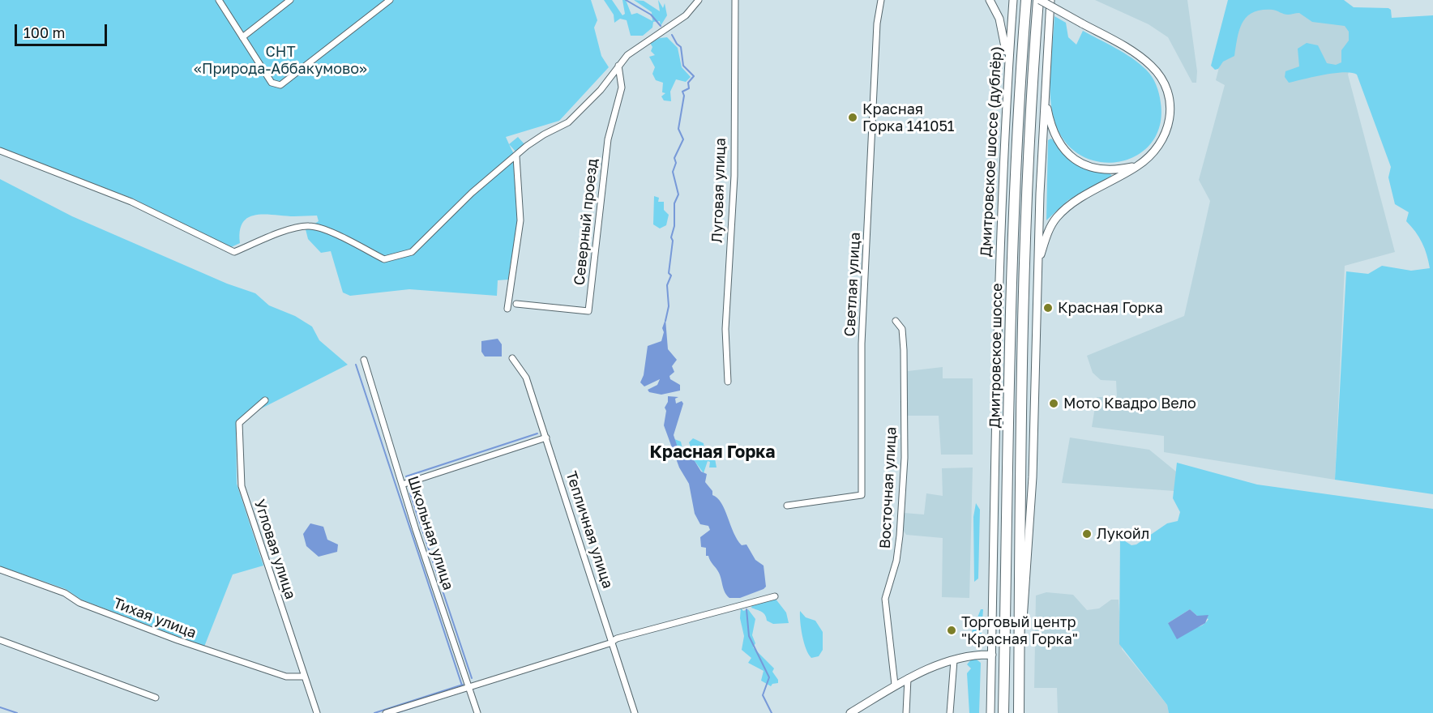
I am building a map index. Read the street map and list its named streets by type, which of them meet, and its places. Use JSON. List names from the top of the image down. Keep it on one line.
{"streets":{"highway":["Дмитровское шоссе"],"main road":["Дмитровское шоссе (дублёр)"],"street":["Луговая улица","Северный проезд","Светлая улица","Восточная улица","Тепличная улица","Школьная улица","Угловая улица","Тихая улица"]},"crossings":[["Угловая улица","Тихая улица"]],"districts":["Красная Горка"],"parks":["СНТ «Природа-Аббакумово»"],"places":["Красная Горка 141051","Красная Горка","Мото Квадро Вело","Лукойл","Торговый центр \"Красная Горка\""],"scale_bar":"100 m"}
